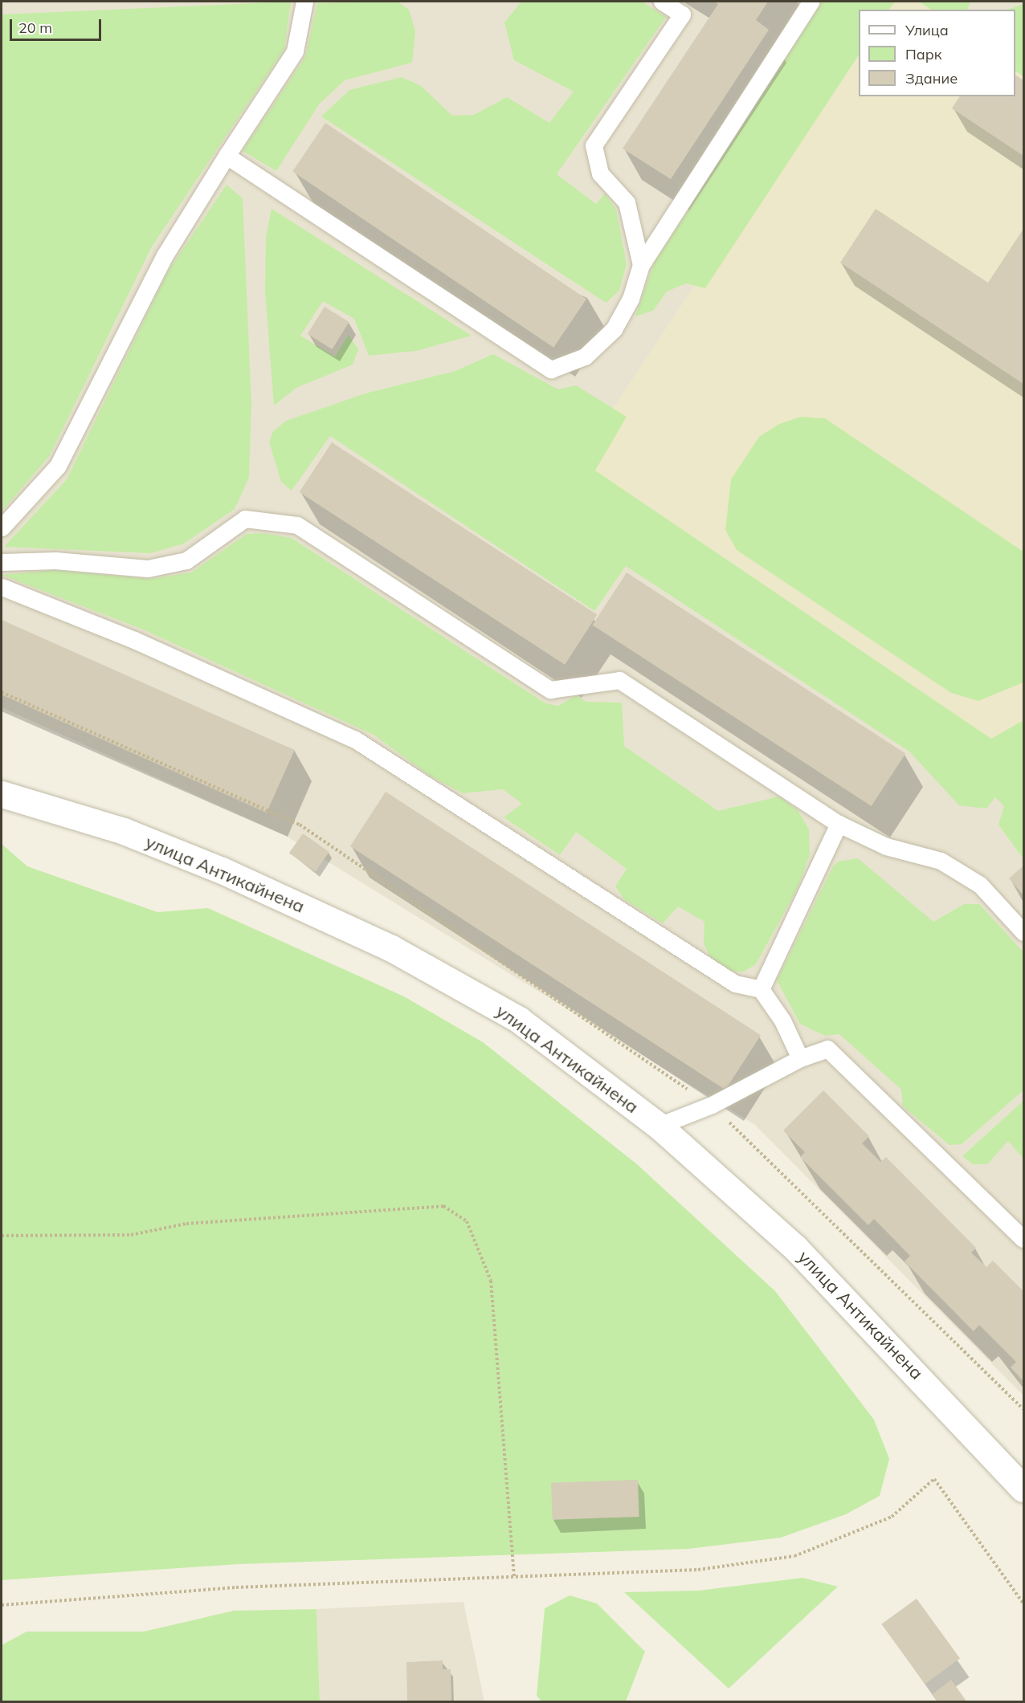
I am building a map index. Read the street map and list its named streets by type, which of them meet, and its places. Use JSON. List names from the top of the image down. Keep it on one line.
{"streets":{"street":["улица Антикайнена"]},"legend":["Улица","Парк","Здание"],"scale_bar":"20 m"}
